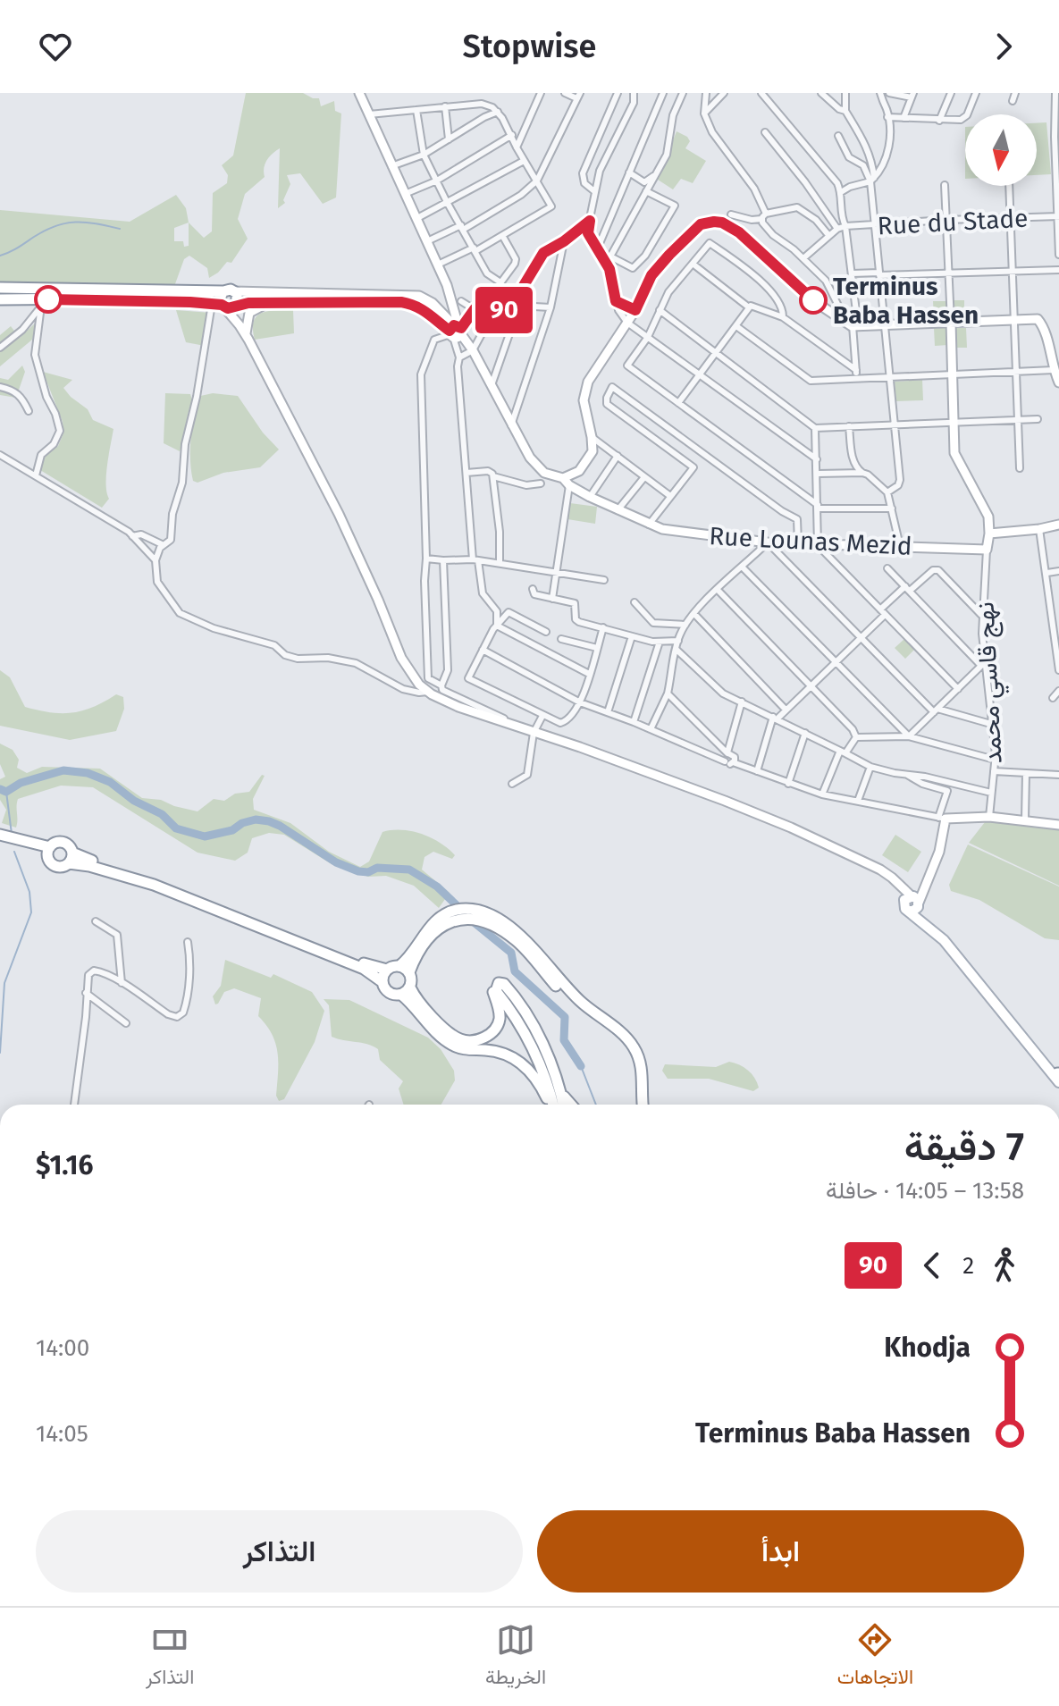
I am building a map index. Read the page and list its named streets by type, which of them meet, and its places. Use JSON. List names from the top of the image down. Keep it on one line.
{"streets":{"main road":["Rue Lounas Mezid"],"street":["Rue du Stade","نهج قاسي محمد"]},"crossings":[["Rue Lounas Mezid","نهج قاسي محمد"]],"places":["Terminus Baba Hassen"],"lines":["bus line 90"],"north":"bottom","page":{"header":"Stopwise","on_map":"90","heading":["7 دقيقة","13:58 – 14:05 · حافلة","$1.16"],"legs":["2","90"],"list":[{"name":"Khodja","value":"14:00"},{"name":"Terminus Baba Hassen","value":"14:05"}],"buttons":["ابدأ","التذاكر"],"tabs":["الاتجاهات","الخريطة","التذاكر"]}}
